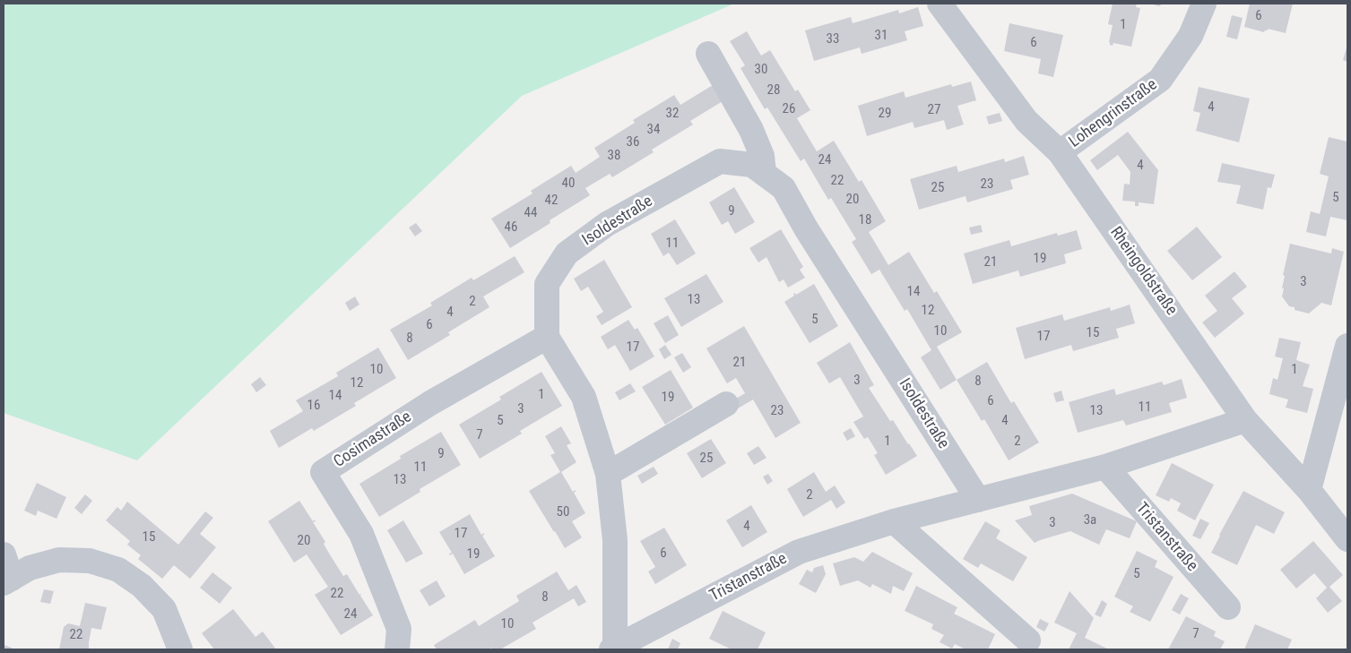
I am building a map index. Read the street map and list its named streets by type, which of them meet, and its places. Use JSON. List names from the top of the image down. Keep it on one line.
{"streets":{"street":["Lohengrinstraße","Isoldestraße","Rheingoldstraße","Cosimastraße","Tristanstraße"]},"crossings":[["Lohengrinstraße","Rheingoldstraße"],["Isoldestraße","Cosimastraße"],["Isoldestraße","Tristanstraße"],["Rheingoldstraße","Tristanstraße"]],"house_numbers":["6","1","31","33","6","30","28","4","26","27","32","29","34","36","38","24","4","22","40","23","25","5","20","42","9","44","18","46","11","19","21","3","14","13","2","12","4","5","6","10","15","17","8","17","21","10","1","3","8","12","1","14","19","6","16","11","3","23","13","5","4","7","1","2","9","25","11","13","2","50","3a","3","4","17","15","20","6","19","5","22","8","24","10","7","22"]}
